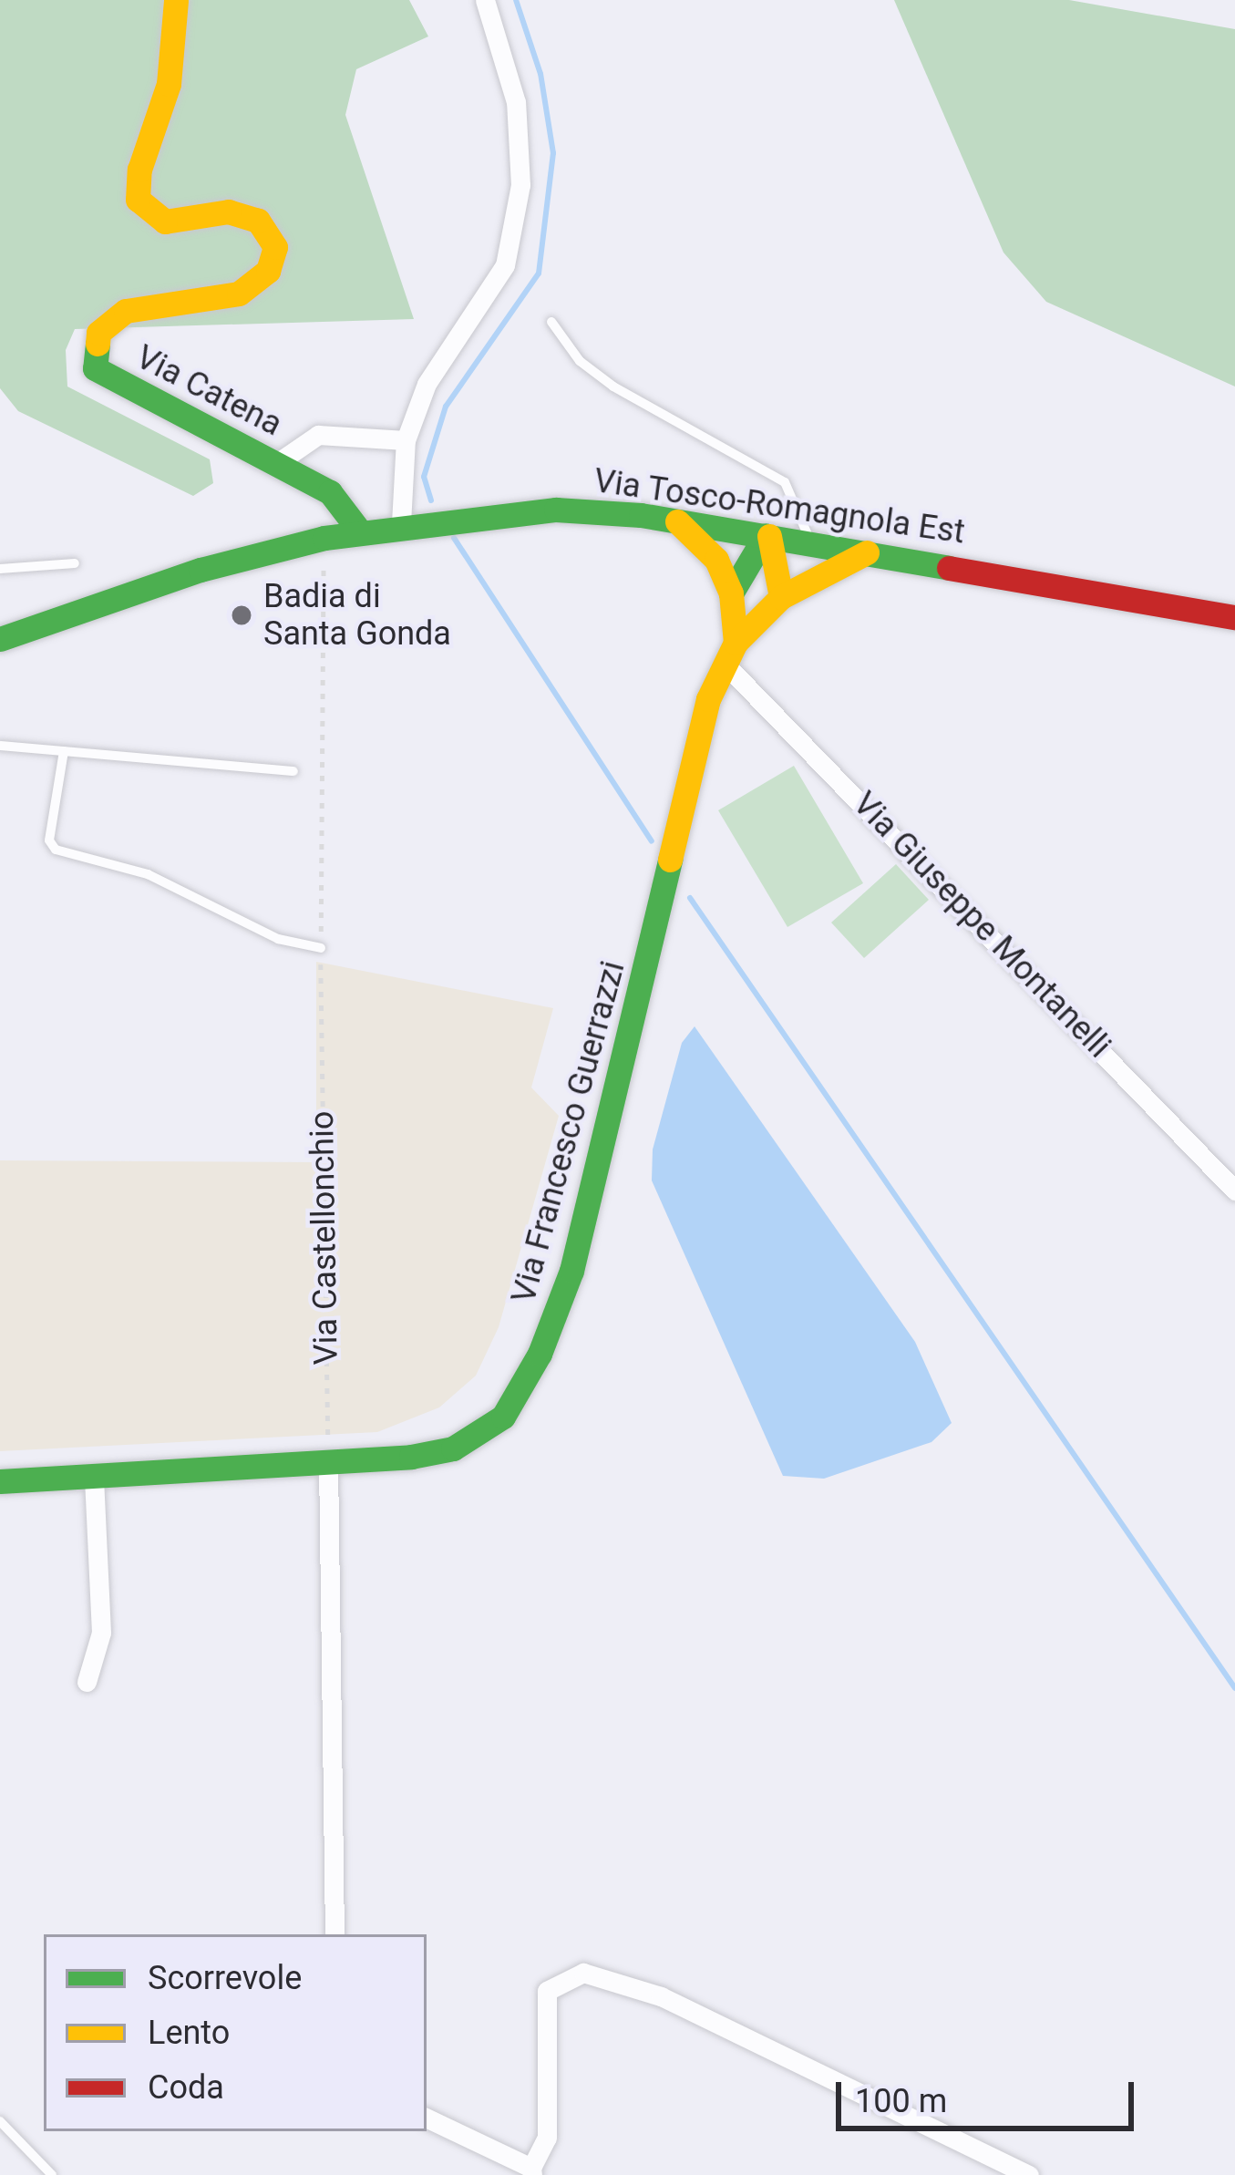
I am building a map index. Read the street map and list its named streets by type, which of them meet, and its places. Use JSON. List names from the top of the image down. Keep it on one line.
{"streets":{"main road":["Via Catena","Via Tosco-Romagnola Est","Via Francesco Guerrazzi"],"street":["Via Giuseppe Montanelli"],"path":["Via Castellonchio"]},"crossings":[["Via Catena","Via Tosco-Romagnola Est"],["Via Tosco-Romagnola Est","Via Francesco Guerrazzi"],["Via Tosco-Romagnola Est","Via Castellonchio"],["Via Giuseppe Montanelli","Via Francesco Guerrazzi"],["Via Francesco Guerrazzi","Via Castellonchio"]],"places":["Badia di Santa Gonda"],"legend":["Scorrevole","Lento","Coda"],"scale_bar":"100 m"}
